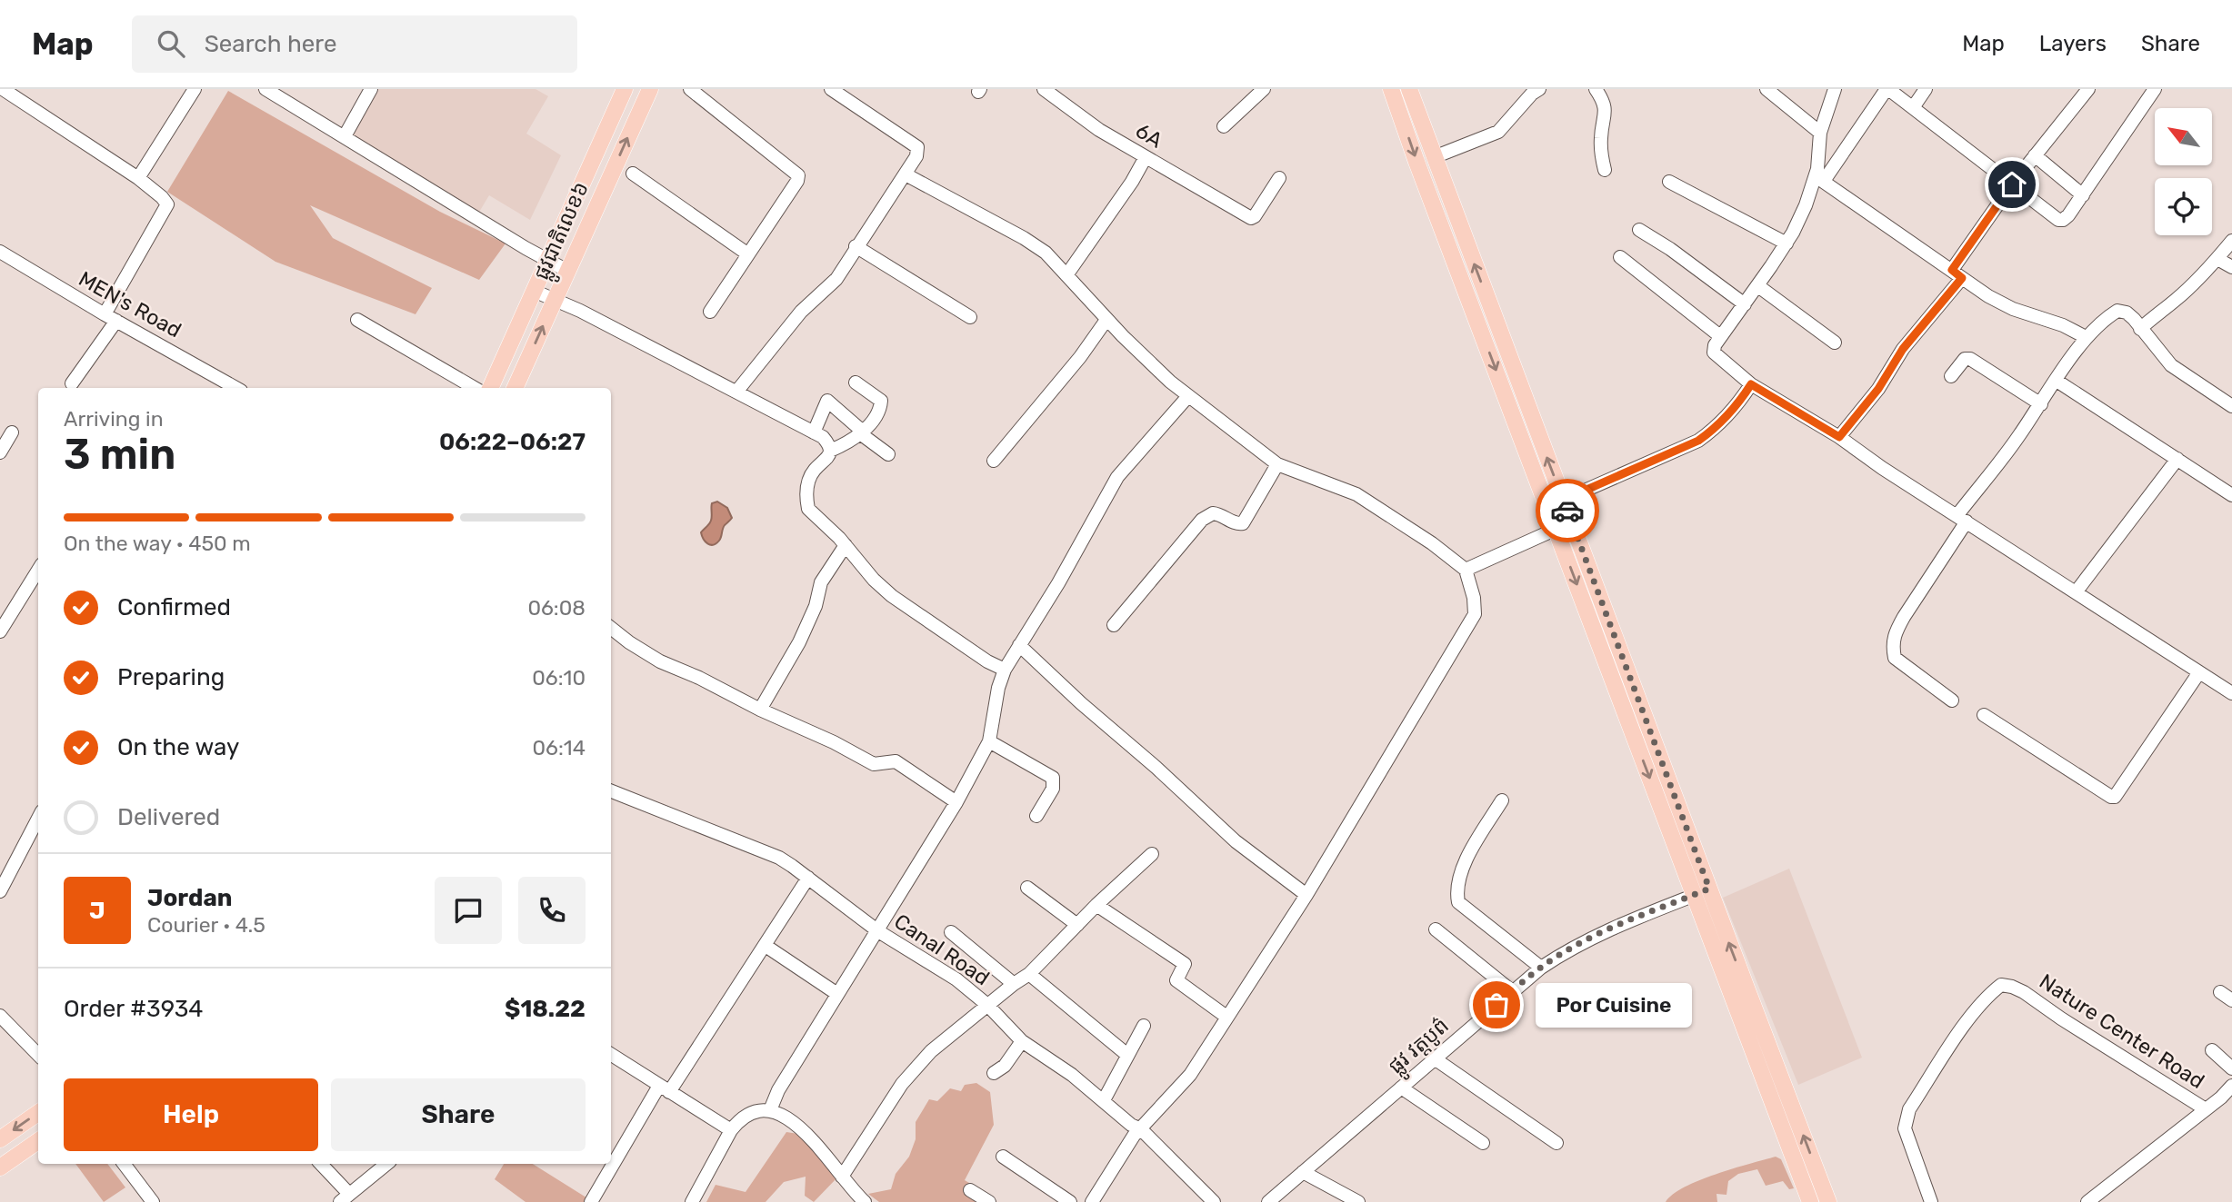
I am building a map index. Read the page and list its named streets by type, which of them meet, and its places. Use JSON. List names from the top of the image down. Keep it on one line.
{"streets":{"main road":["ផ្លូវជាតិលេខ៦"],"street":["6A","MEN's Road","Canal Road","Nature Center Road","ផ្លូវ វត្តបូព៌"]},"places":["Por Cuisine"],"north":"top left","page":{"header":"Map","search":"Search here","nav":["Map","Layers","Share"],"heading":["3 min","Arriving in","06:22–06:27"],"panel":["Jordan","Courier · 4.5","Order #3934","$18.22"],"bar":"On the way · 450 m","list":[["Confirmed","06:08"],["Preparing","06:10"],["On the way","06:14"],"Delivered"],"round":"J","bubble":"Por Cuisine","buttons":["Help","Share"]}}
